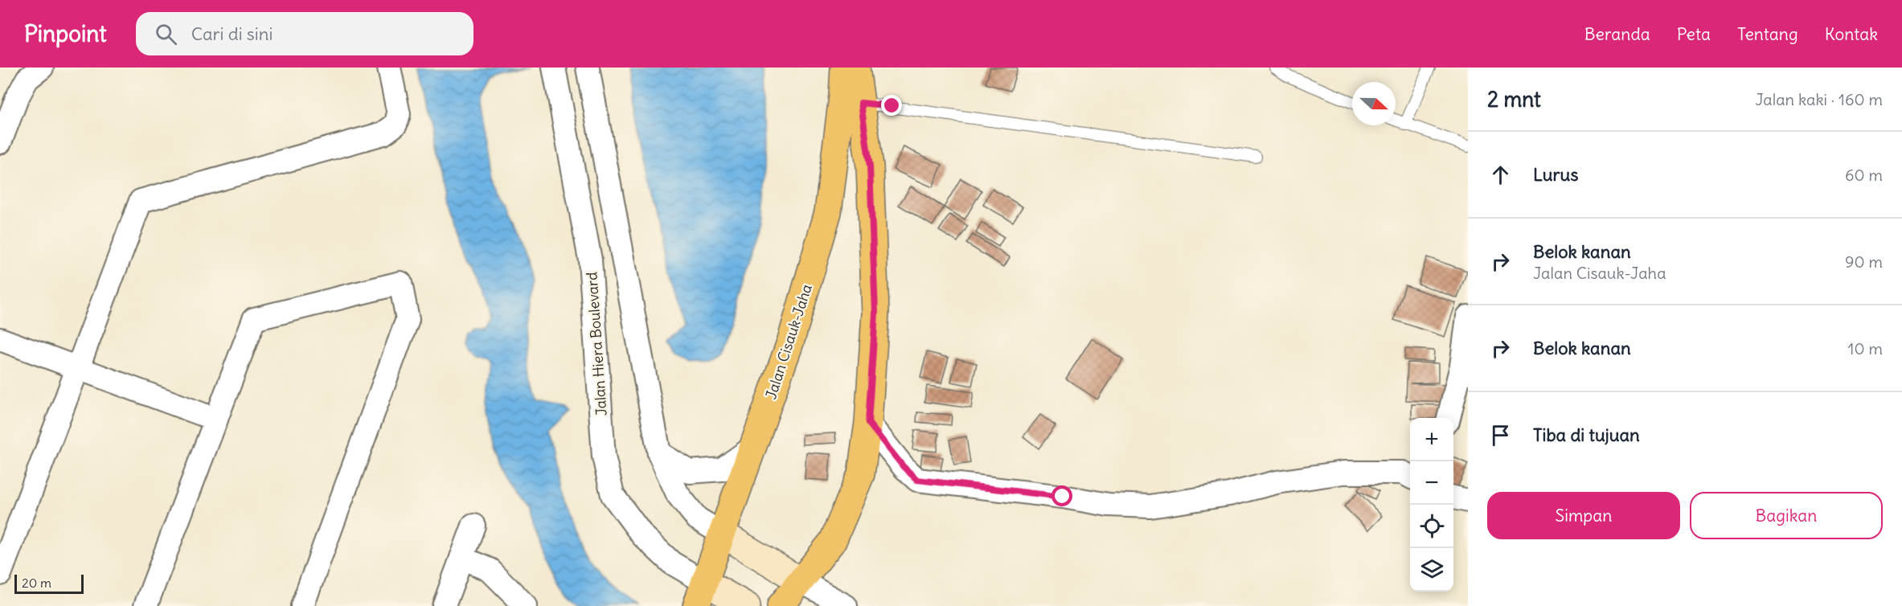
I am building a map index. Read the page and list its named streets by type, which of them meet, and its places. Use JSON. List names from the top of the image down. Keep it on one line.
{"streets":{"main road":["Jalan Cisauk-Jaha"],"street":["Jalan Hiera Boulevard"]},"crossings":[["Jalan Cisauk-Jaha","Jalan Hiera Boulevard"]],"scale_bar":"20 m","north":"right","page":{"header":"Pinpoint","search":"Cari di sini","nav":["Beranda","Peta","Tentang","Kontak"],"heading":["2 mnt","Jalan kaki · 160 m"],"list":[["Lurus","60 m"],["Belok kanan","Jalan Cisauk-Jaha","90 m"],["Belok kanan","10 m"],"Tiba di tujuan"],"map_buttons":["+","−"],"buttons":["Simpan","Bagikan"],"scale":"20 m"}}
